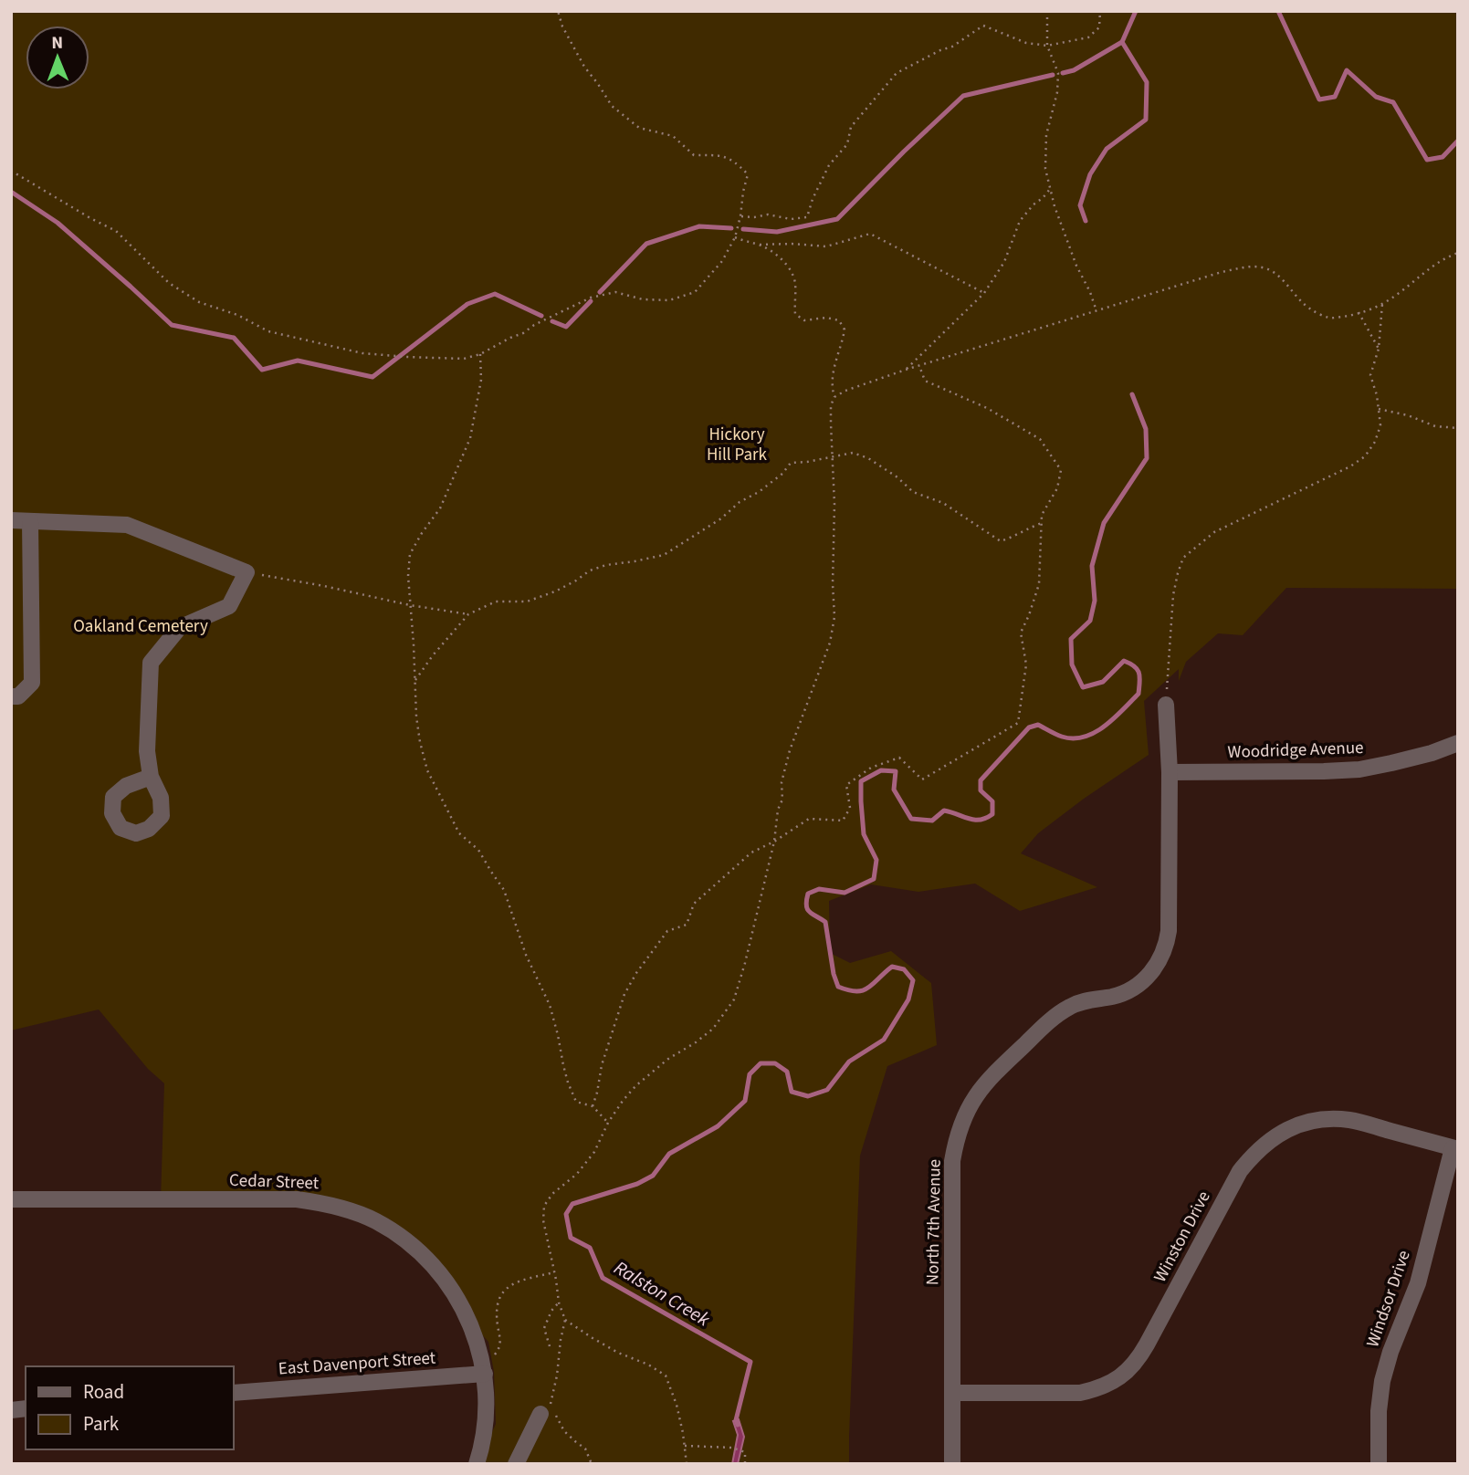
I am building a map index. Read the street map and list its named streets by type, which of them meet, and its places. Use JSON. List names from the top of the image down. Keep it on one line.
{"streets":{"street":["Woodridge Avenue","Cedar Street","North 7th Avenue","Winston Drive","Windsor Drive","East Davenport Street"]},"crossings":[["Woodridge Avenue","North 7th Avenue"],["Cedar Street","East Davenport Street"],["North 7th Avenue","Winston Drive"],["Winston Drive","Windsor Drive"]],"water":["Ralston Creek"],"parks":["Hickory Hill Park","Oakland Cemetery"],"legend":["Road","Park"],"north":"top"}
